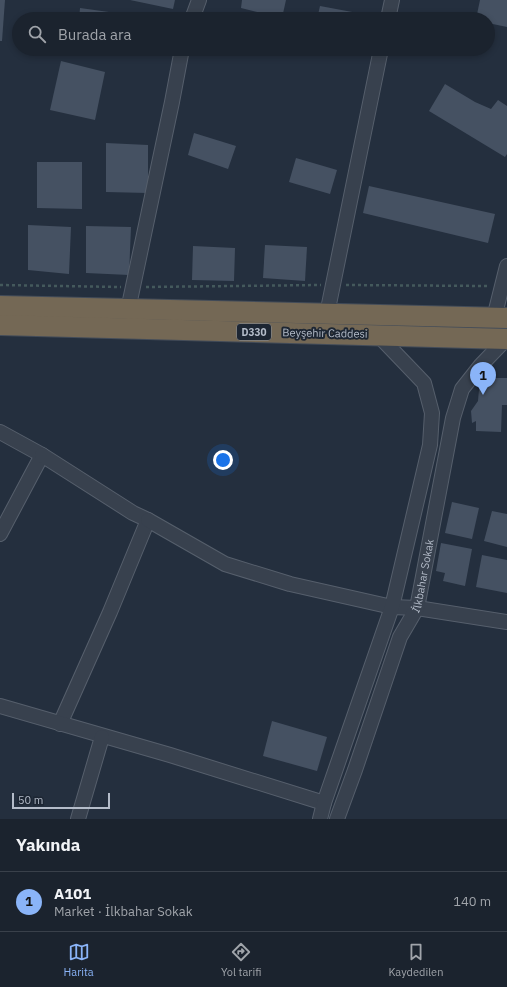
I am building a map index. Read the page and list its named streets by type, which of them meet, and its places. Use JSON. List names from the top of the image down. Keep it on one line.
{"streets":{"highway":["D330","Beyşehir Caddesi"],"street":["İlkbahar Sokak"]},"crossings":[["Beyşehir Caddesi","İlkbahar Sokak"]],"scale_bar":"50 m","page":{"search":"Burada ara","pins":"1","scale":"50 m","heading":"Yakında","list":[{"mark":"1","name":"A101","note":"Market · İlkbahar Sokak","value":"140 m"}],"nav":["Harita","Yol tarifi","Kaydedilen"]}}
